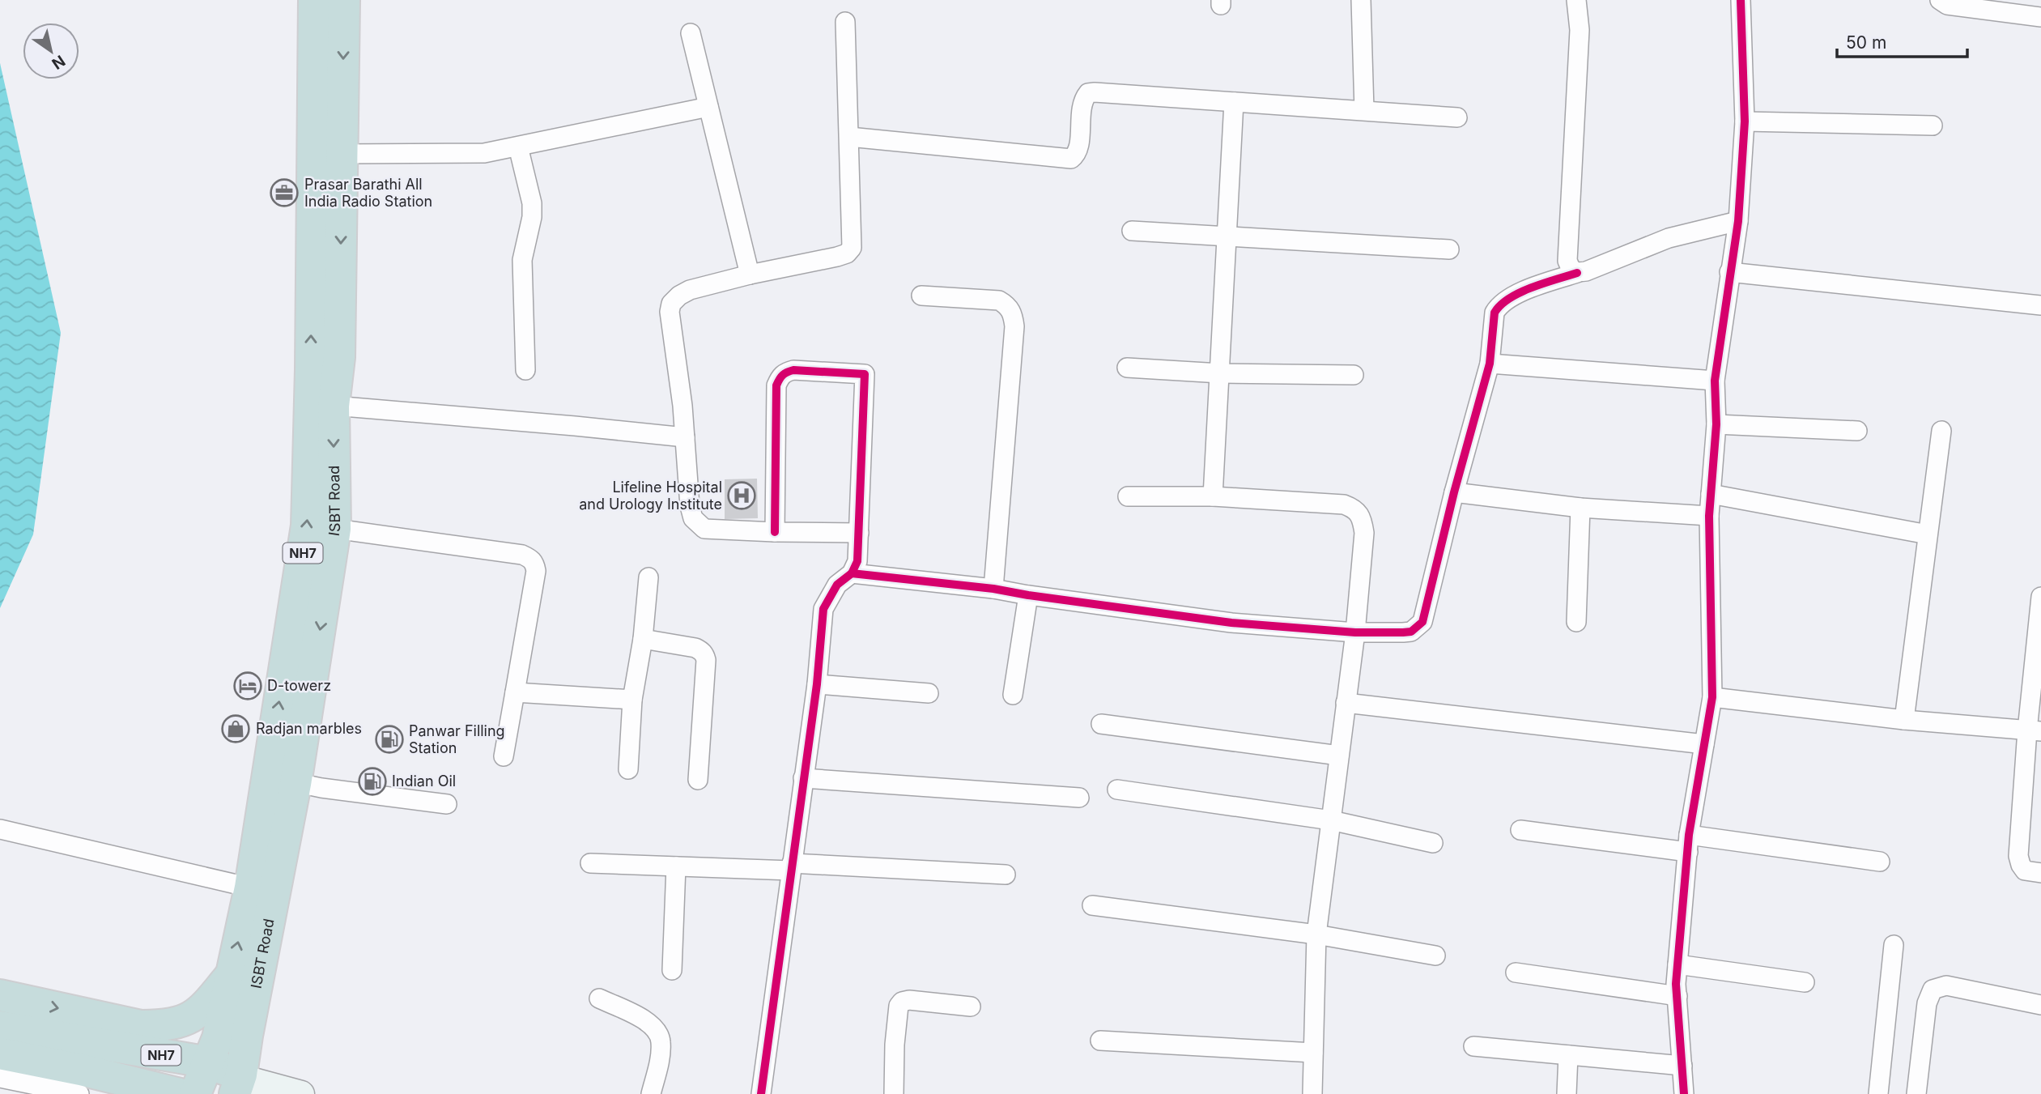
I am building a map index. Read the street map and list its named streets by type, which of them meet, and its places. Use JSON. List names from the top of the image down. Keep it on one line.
{"streets":{"highway":["ISBT Road","NH7"]},"crossings":[["ISBT Road","NH7"]],"places":{"office":["Prasar Barathi All India Radio Station"],"hospital":["Lifeline Hospital and Urology Institute"],"hotel":["D-towerz"],"shop":["Radjan marbles"],"fuel station":["Panwar Filling Station","Indian Oil"]},"scale_bar":"50 m","north":"bottom right"}
